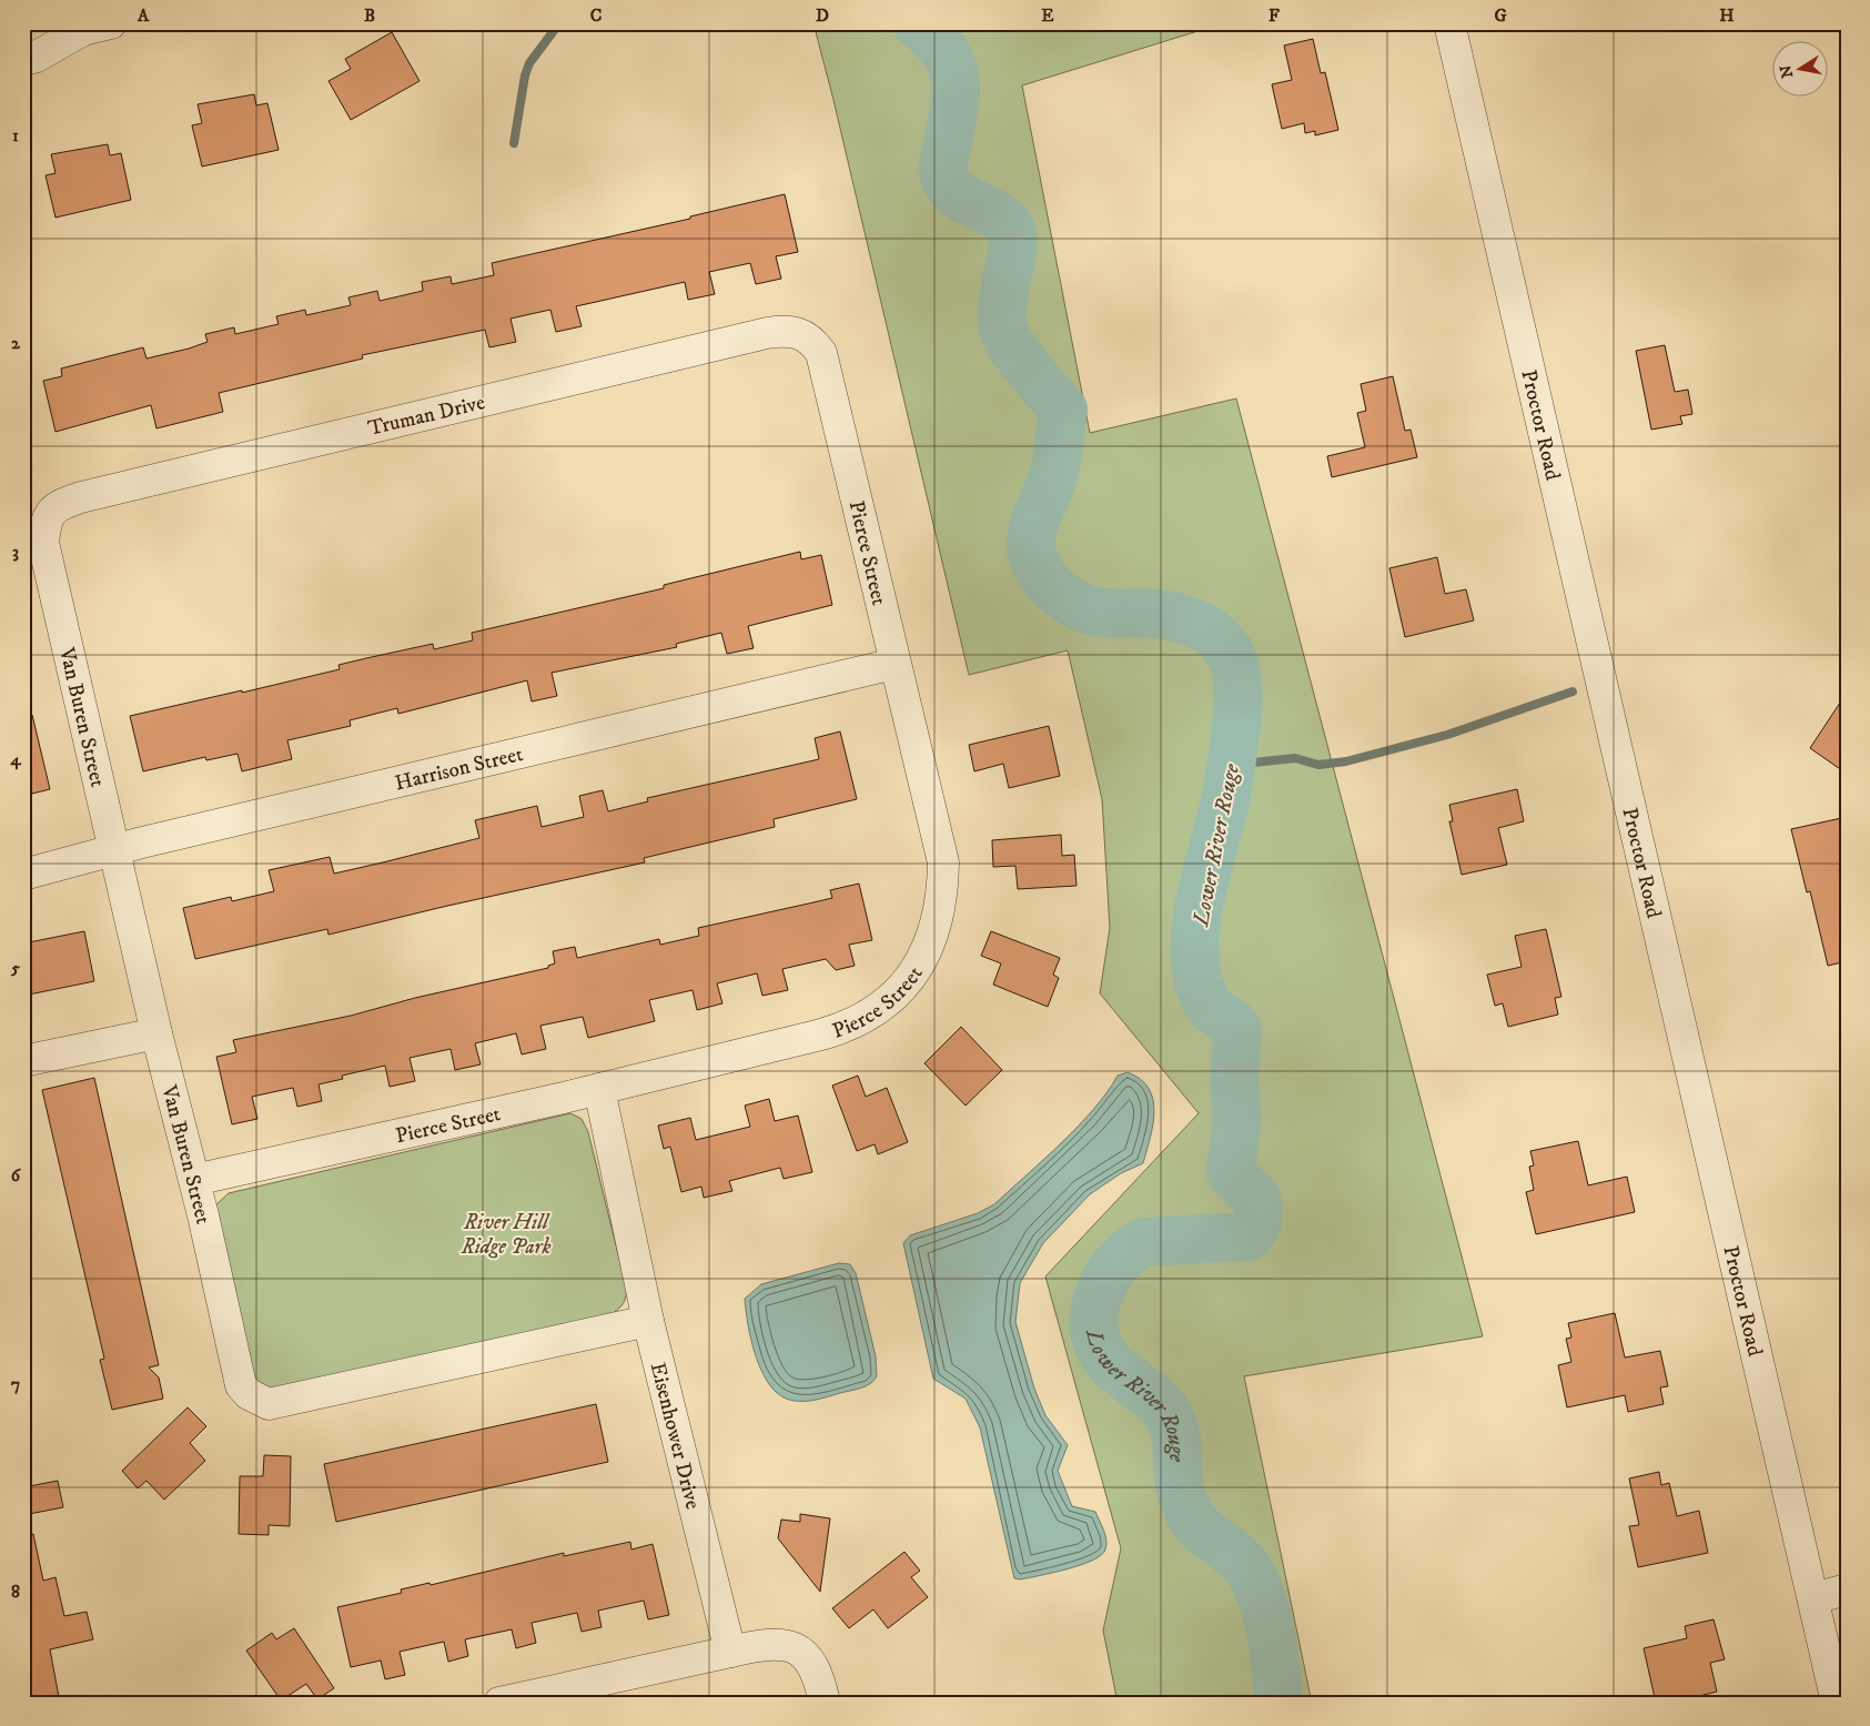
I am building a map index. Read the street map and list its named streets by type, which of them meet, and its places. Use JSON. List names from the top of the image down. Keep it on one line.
{"streets":{"street":["Truman Drive","Proctor Road","Pierce Street","Van Buren Street","Harrison Street","Eisenhower Drive"]},"crossings":[["Truman Drive","Pierce Street"],["Truman Drive","Van Buren Street"],["Pierce Street","Van Buren Street"],["Pierce Street","Harrison Street"],["Pierce Street","Eisenhower Drive"],["Van Buren Street","Harrison Street"],["Van Buren Street","Eisenhower Drive"]],"water":["Lower River Rouge"],"parks":["River Hill Ridge Park"],"north":"left","grid":{"columns":["A","B","C","D","E","F","G","H"],"rows":["1","2","3","4","5","6","7","8"]}}
